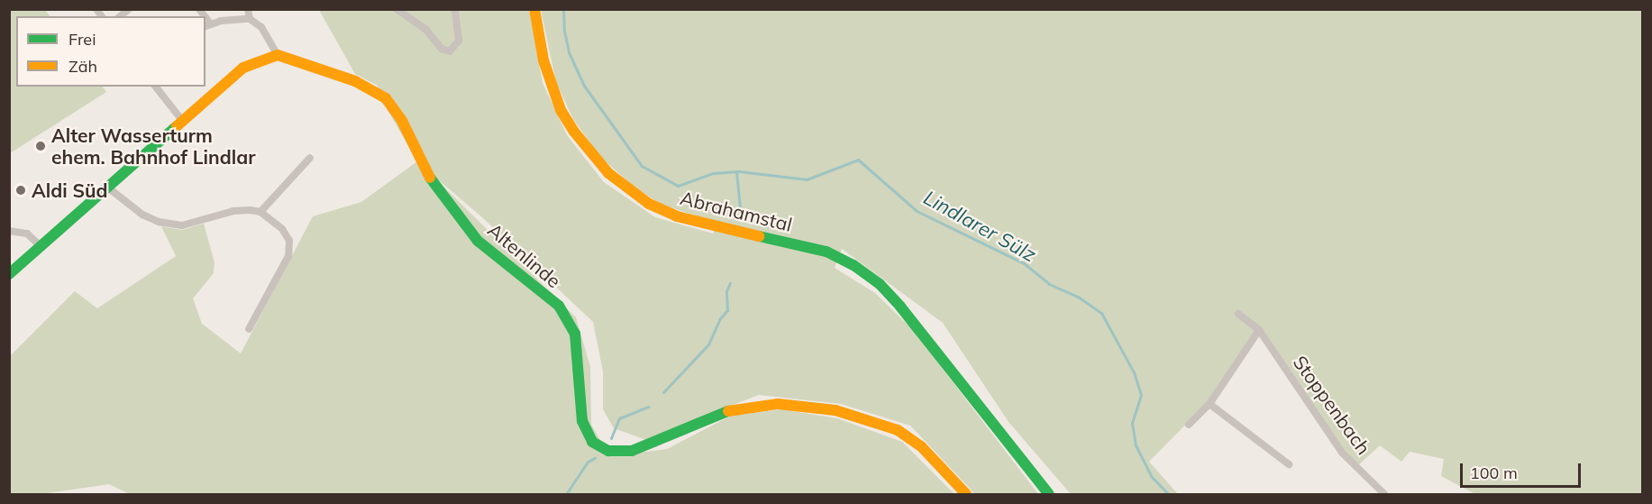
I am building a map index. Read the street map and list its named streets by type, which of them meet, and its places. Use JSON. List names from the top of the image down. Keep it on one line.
{"streets":{"street":["Abrahamstal","Altenlinde","Stoppenbach"]},"water":["Lindlarer Sülz"],"places":["Alter Wasserturm ehem. Bahnhof Lindlar","Aldi Süd"],"legend":["Frei","Zäh"],"scale_bar":"100 m"}
